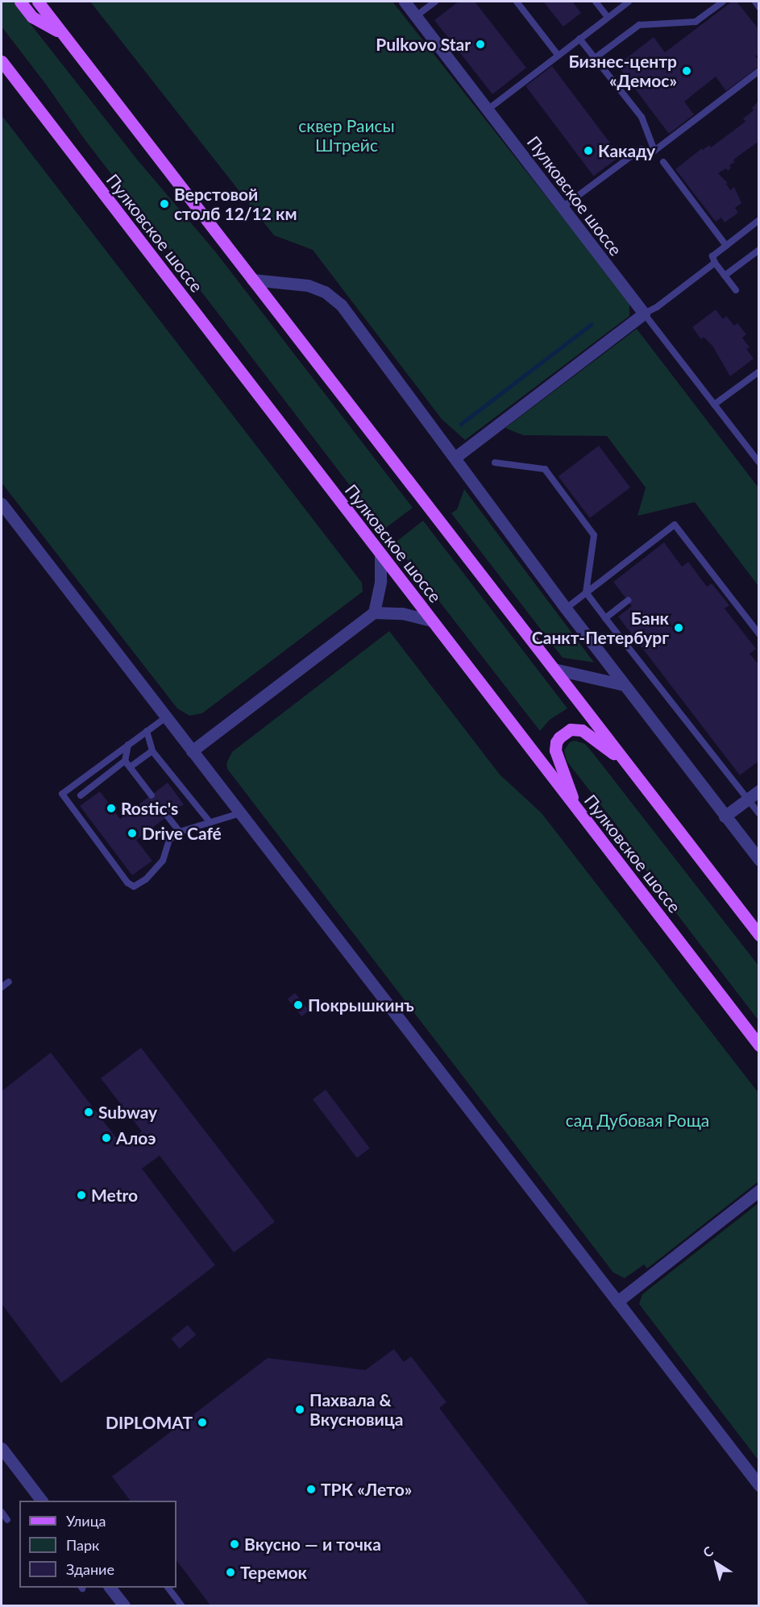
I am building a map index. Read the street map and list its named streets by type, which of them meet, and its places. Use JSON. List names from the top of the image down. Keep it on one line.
{"streets":{"main road":["Пулковское шоссе"]},"parks":["сквер Раисы Штрейс","сад Дубовая Роща"],"places":["Pulkovo Star","Бизнес-центр «Демос»","Какаду","Верстовой столб 12/12 км","Банк Санкт-Петербург","Rostic's","Drive Café","Покрышкинъ","Subway","Алоэ","Metro","Пахвала & Вкусновица","DIPLOMAT","ТРК «Лето»","Вкусно — и точка","Теремок"],"legend":["Улица","Парк","Здание"],"north":"top left"}
